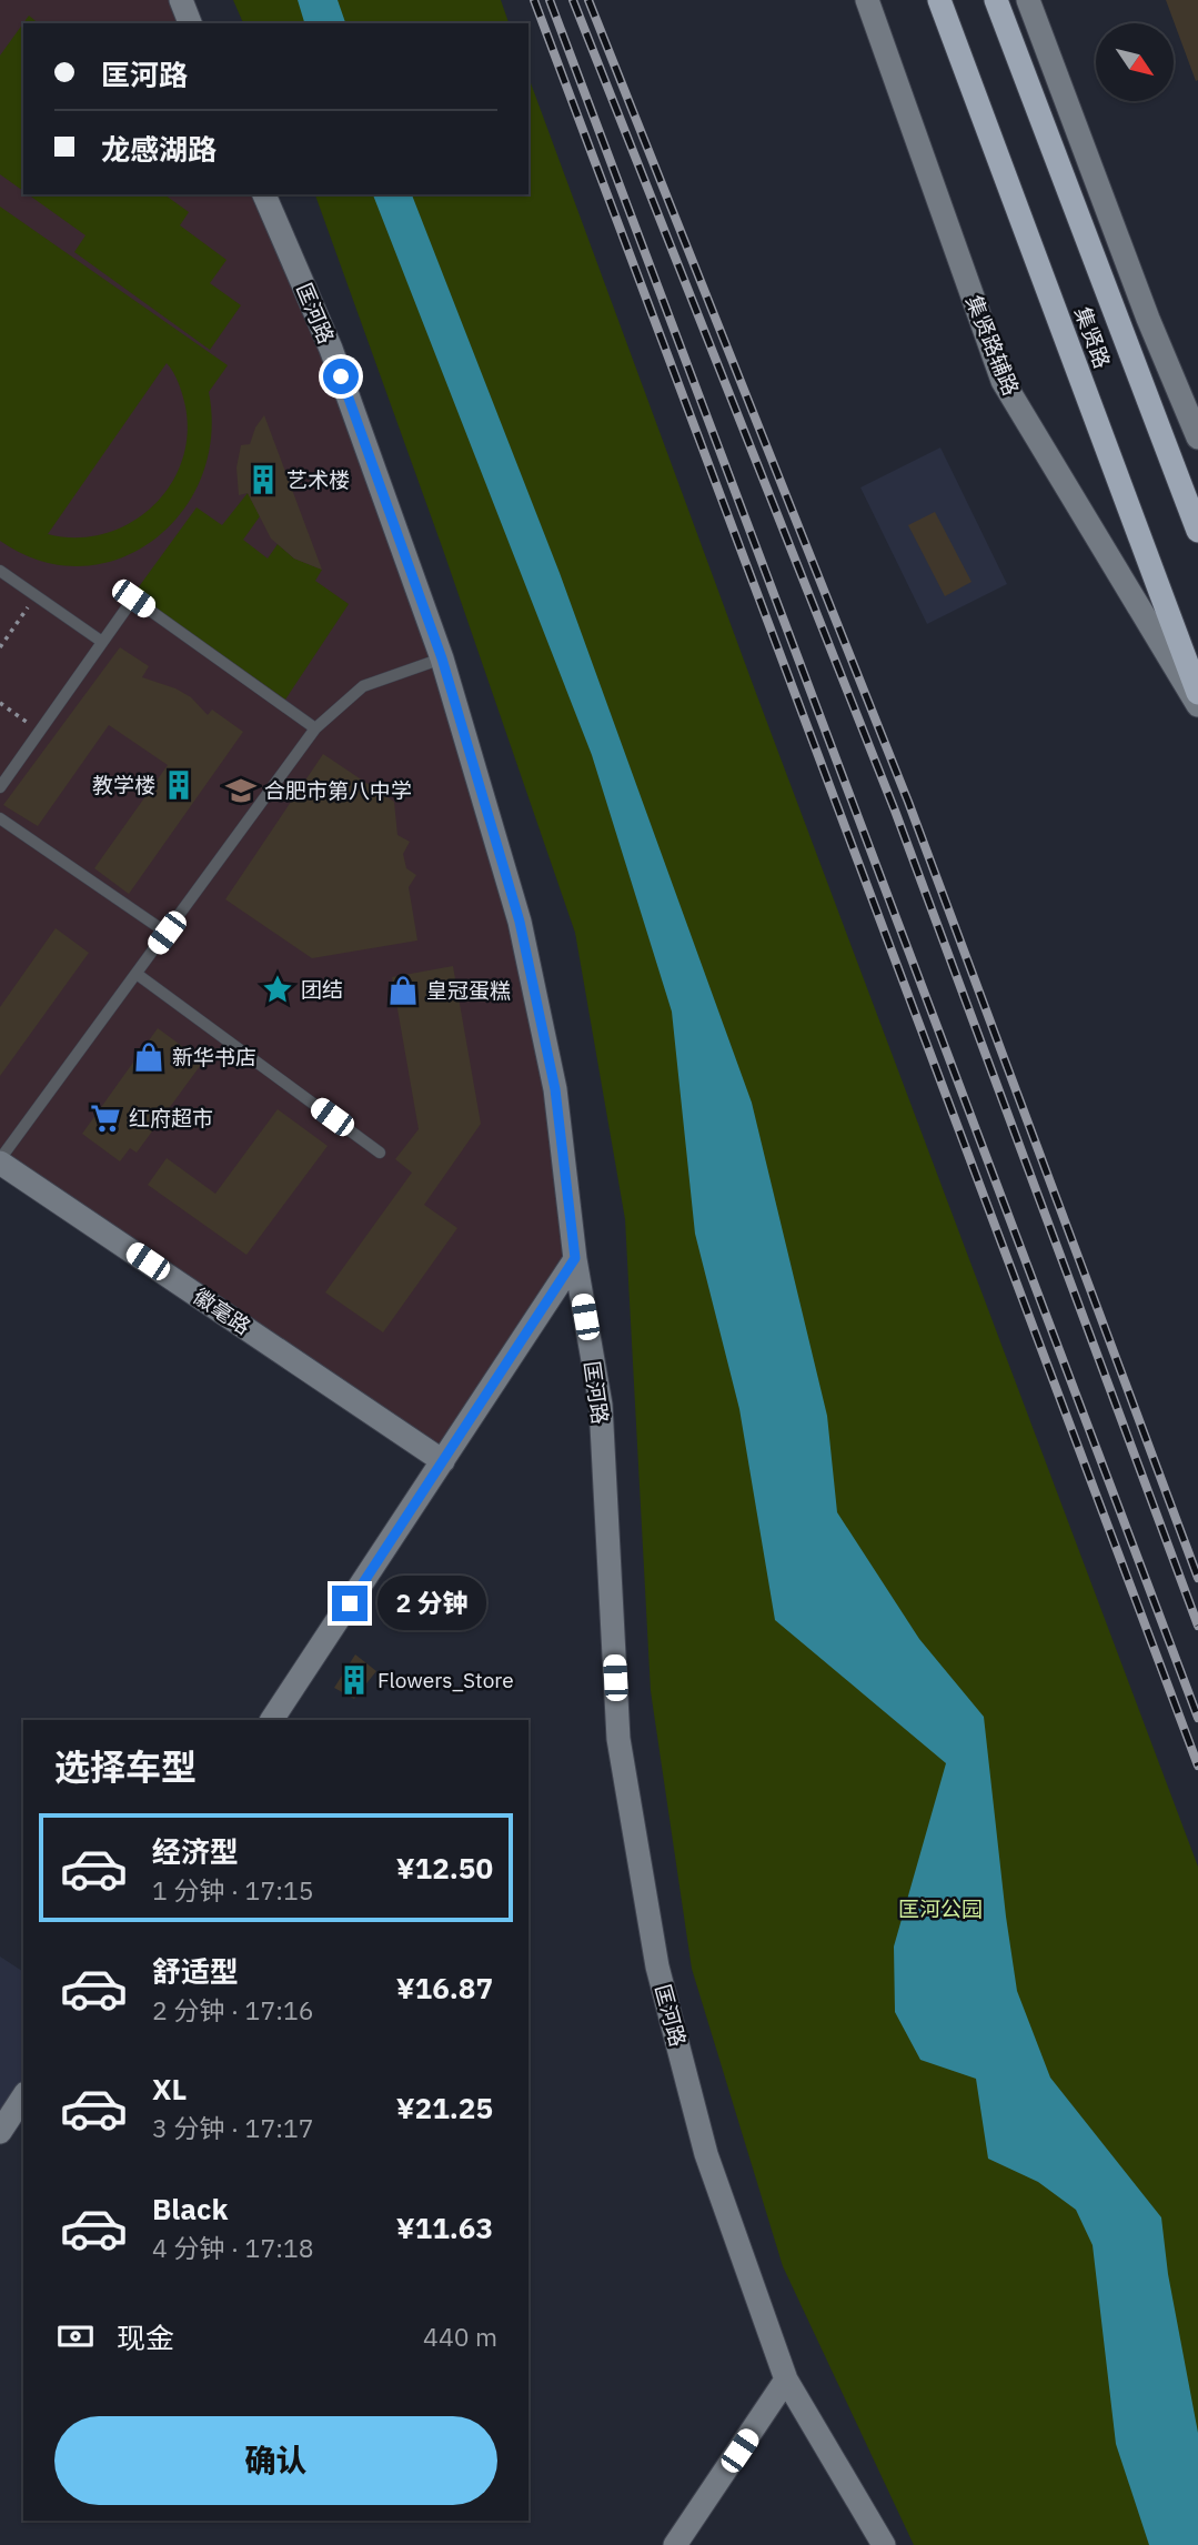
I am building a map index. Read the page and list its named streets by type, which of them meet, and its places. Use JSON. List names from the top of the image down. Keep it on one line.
{"streets":{"highway":["集贤路"],"street":["匡河路","集贤路辅路","徽毫路"]},"parks":["匡河公园"],"places":{"building":["艺术楼","教学楼","Flowers_Store"],"school or university":["合肥市第八中学"],"place":["团结"],"shop":["皇冠蛋糕","新华书店"],"supermarket":["红府超市"]},"north":"bottom right","page":{"banner":["匡河路","龙感湖路"],"bubble":"2 分钟","heading":"选择车型","list":[{"name":"经济型","note":"1 分钟 · 17:15","value":"¥12.50"},{"name":"舒适型","note":"2 分钟 · 17:16","value":"¥16.87"},{"name":"XL","note":"3 分钟 · 17:17","value":"¥21.25"},{"name":"Black","note":"4 分钟 · 17:18","value":"¥11.63"}],"pay":["现金","440 m"],"buttons":"确认"}}
